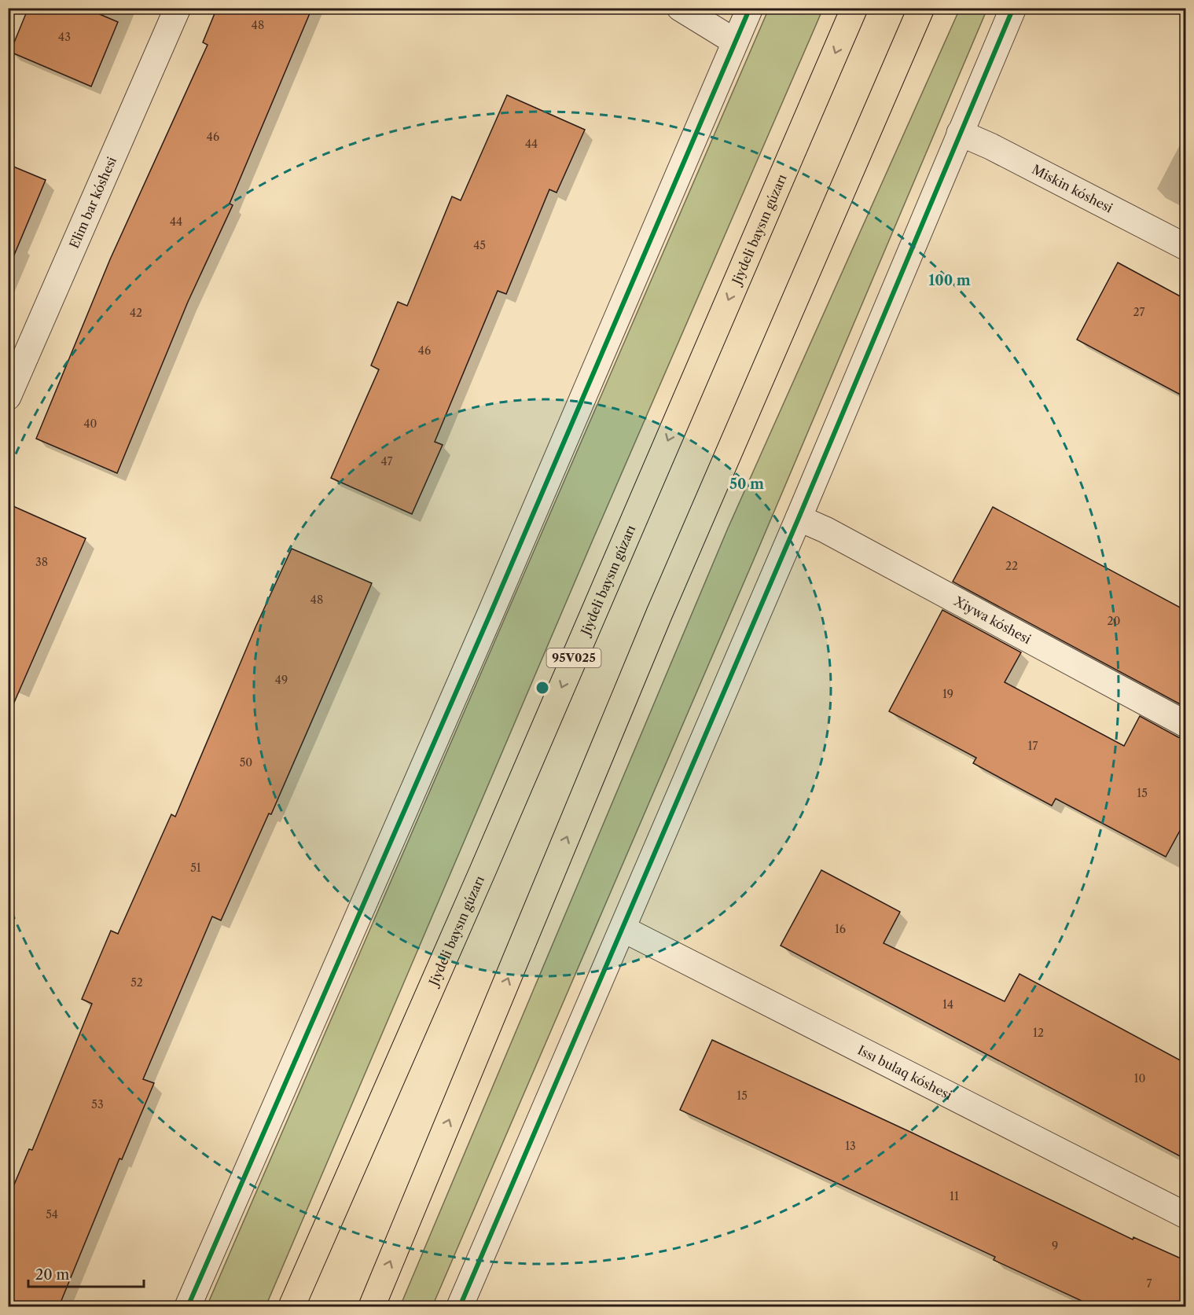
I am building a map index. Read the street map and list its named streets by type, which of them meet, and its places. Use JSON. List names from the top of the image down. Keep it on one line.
{"streets":{"main road":["Jiydeli baysın gúzarı","95V025"],"street":["Miskin kóshesi","Elim bar kóshesi","Xiywa kóshesi","Issı bulaq kóshesi"]},"house_numbers":["48","43","46","44","44","45","27","42","46","40","47","38","22","48","20","49","19","17","50","15","51","16","52","14","12","10","15","53","13","11","54","9","7"],"scale_bar":"20 m","rings":["100 m","50 m"]}
